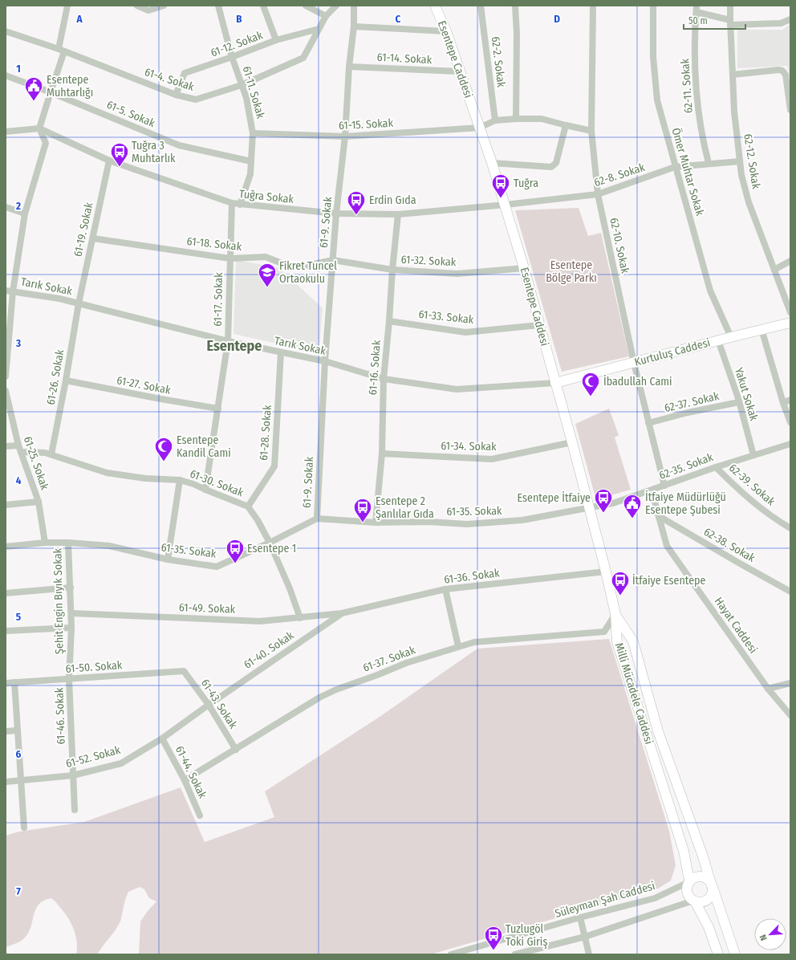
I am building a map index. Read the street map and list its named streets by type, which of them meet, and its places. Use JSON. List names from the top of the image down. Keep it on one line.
{"streets":{"street":["61-12. Sokak","61-14. Sokak","Esentepe Caddesi","62-2. Sokak","61-4. Sokak","62-11. Sokak","61-11. Sokak","61-5. Sokak","61-15. Sokak","62-12. Sokak","Ömer Muhtar Sokak","62-8. Sokak","Tuğra Sokak","61-9. Sokak","61-19. Sokak","61-18. Sokak","62-10. Sokak","61-32. Sokak","Tarık Sokak","61-17. Sokak","61-33. Sokak","Kurtuluş Caddesi","61-16. Sokak","61-26. Sokak","61-27. Sokak","Yakut Sokak","62-37. Sokak","61-28. Sokak","61-34. Sokak","61-25. Sokak","62-35. Sokak","61-30. Sokak","62-39. Sokak","61-35. Sokak","62-38. Sokak","61-36. Sokak","Şehit Engin Bıyık Sokak","61-49. Sokak","Hayat Caddesi","61-40. Sokak","61-37. Sokak","61-50. Sokak","Milli Mücadele Caddesi","61-43. Sokak","61-46. Sokak","61-52. Sokak","61-44. Sokak","Süleyman Şah Caddesi"]},"crossings":[["61-12. Sokak","61-4. Sokak"],["61-12. Sokak","61-11. Sokak"],["61-14. Sokak","Esentepe Caddesi"],["61-14. Sokak","61-9. Sokak"],["Esentepe Caddesi","61-15. Sokak"],["Esentepe Caddesi","62-8. Sokak"],["Esentepe Caddesi","Tuğra Sokak"],["Esentepe Caddesi","61-32. Sokak"],["Esentepe Caddesi","Tarık Sokak"],["Esentepe Caddesi","61-33. Sokak"],["Esentepe Caddesi","Kurtuluş Caddesi"],["Esentepe Caddesi","61-34. Sokak"],["Esentepe Caddesi","62-35. Sokak"],["Esentepe Caddesi","61-35. Sokak"],["Esentepe Caddesi","61-36. Sokak"],["Esentepe Caddesi","61-37. Sokak"],["Esentepe Caddesi","Milli Mücadele Caddesi"],["61-4. Sokak","61-11. Sokak"],["62-11. Sokak","62-8. Sokak"],["61-11. Sokak","61-5. Sokak"],["61-11. Sokak","61-15. Sokak"],["61-11. Sokak","Tuğra Sokak"],["61-15. Sokak","61-9. Sokak"],["62-12. Sokak","62-8. Sokak"],["Ömer Muhtar Sokak","62-8. Sokak"],["Ömer Muhtar Sokak","Kurtuluş Caddesi"],["62-8. Sokak","Tuğra Sokak"],["62-8. Sokak","62-10. Sokak"],["Tuğra Sokak","61-9. Sokak"],["Tuğra Sokak","61-19. Sokak"],["Tuğra Sokak","61-17. Sokak"],["Tuğra Sokak","61-16. Sokak"],["61-9. Sokak","61-18. Sokak"],["61-9. Sokak","61-32. Sokak"],["61-9. Sokak","Tarık Sokak"],["61-9. Sokak","61-35. Sokak"],["61-19. Sokak","61-18. Sokak"],["61-19. Sokak","Tarık Sokak"],["61-19. Sokak","61-26. Sokak"],["61-18. Sokak","61-32. Sokak"],["61-18. Sokak","61-17. Sokak"],["62-10. Sokak","Kurtuluş Caddesi"],["62-10. Sokak","62-37. Sokak"],["62-10. Sokak","62-35. Sokak"],["61-32. Sokak","61-16. Sokak"],["Tarık Sokak","61-17. Sokak"],["Tarık Sokak","Kurtuluş Caddesi"],["Tarık Sokak","61-16. Sokak"],["Tarık Sokak","61-26. Sokak"],["Tarık Sokak","61-28. Sokak"],["61-17. Sokak","61-27. Sokak"],["61-17. Sokak","61-30. Sokak"],["61-33. Sokak","61-16. Sokak"],["Kurtuluş Caddesi","Yakut Sokak"],["61-16. Sokak","61-34. Sokak"],["61-16. Sokak","61-35. Sokak"],["61-26. Sokak","61-27. Sokak"],["61-26. Sokak","61-30. Sokak"],["Yakut Sokak","62-37. Sokak"],["Yakut Sokak","62-35. Sokak"],["61-28. Sokak","61-30. Sokak"],["61-25. Sokak","61-30. Sokak"],["61-25. Sokak","61-35. Sokak"],["62-35. Sokak","62-39. Sokak"],["62-35. Sokak","61-35. Sokak"],["62-35. Sokak","Hayat Caddesi"],["61-30. Sokak","61-35. Sokak"],["61-30. Sokak","61-49. Sokak"],["61-35. Sokak","Şehit Engin Bıyık Sokak"],["62-38. Sokak","Hayat Caddesi"],["61-36. Sokak","61-49. Sokak"],["61-36. Sokak","61-40. Sokak"],["Şehit Engin Bıyık Sokak","61-49. Sokak"],["Şehit Engin Bıyık Sokak","61-50. Sokak"],["Şehit Engin Bıyık Sokak","61-46. Sokak"],["61-49. Sokak","61-40. Sokak"],["61-40. Sokak","61-43. Sokak"],["61-40. Sokak","61-52. Sokak"],["61-37. Sokak","Milli Mücadele Caddesi"],["61-37. Sokak","61-43. Sokak"],["61-37. Sokak","61-44. Sokak"],["61-50. Sokak","61-43. Sokak"],["61-50. Sokak","61-46. Sokak"],["Milli Mücadele Caddesi","Süleyman Şah Caddesi"],["61-43. Sokak","61-52. Sokak"],["61-46. Sokak","61-52. Sokak"],["61-52. Sokak","61-44. Sokak"]],"districts":["Esentepe"],"parks":["Esentepe Bölge Parkı"],"places":{"public building":["Esentepe Muhtarlığı","İtfaiye Müdürlüğü Esentepe Şubesi"],"bus stop":["Tuğra 3 Muhtarlık","Tuğra","Erdin Gıda","Esentepe İtfaiye","Esentepe 2 Şanlılar Gıda","Esentepe 1","İtfaiye Esentepe","Tuzlugöl Toki Giriş"],"school or university":["Fikret Tuncel Ortaokulu"],"mosque":["İbadullah Cami","Esentepe Kandil Cami"]},"scale_bar":"50 m","north":"bottom left","grid":{"columns":["A","B","C","D"],"rows":["1","2","3","4","5","6","7"]}}
